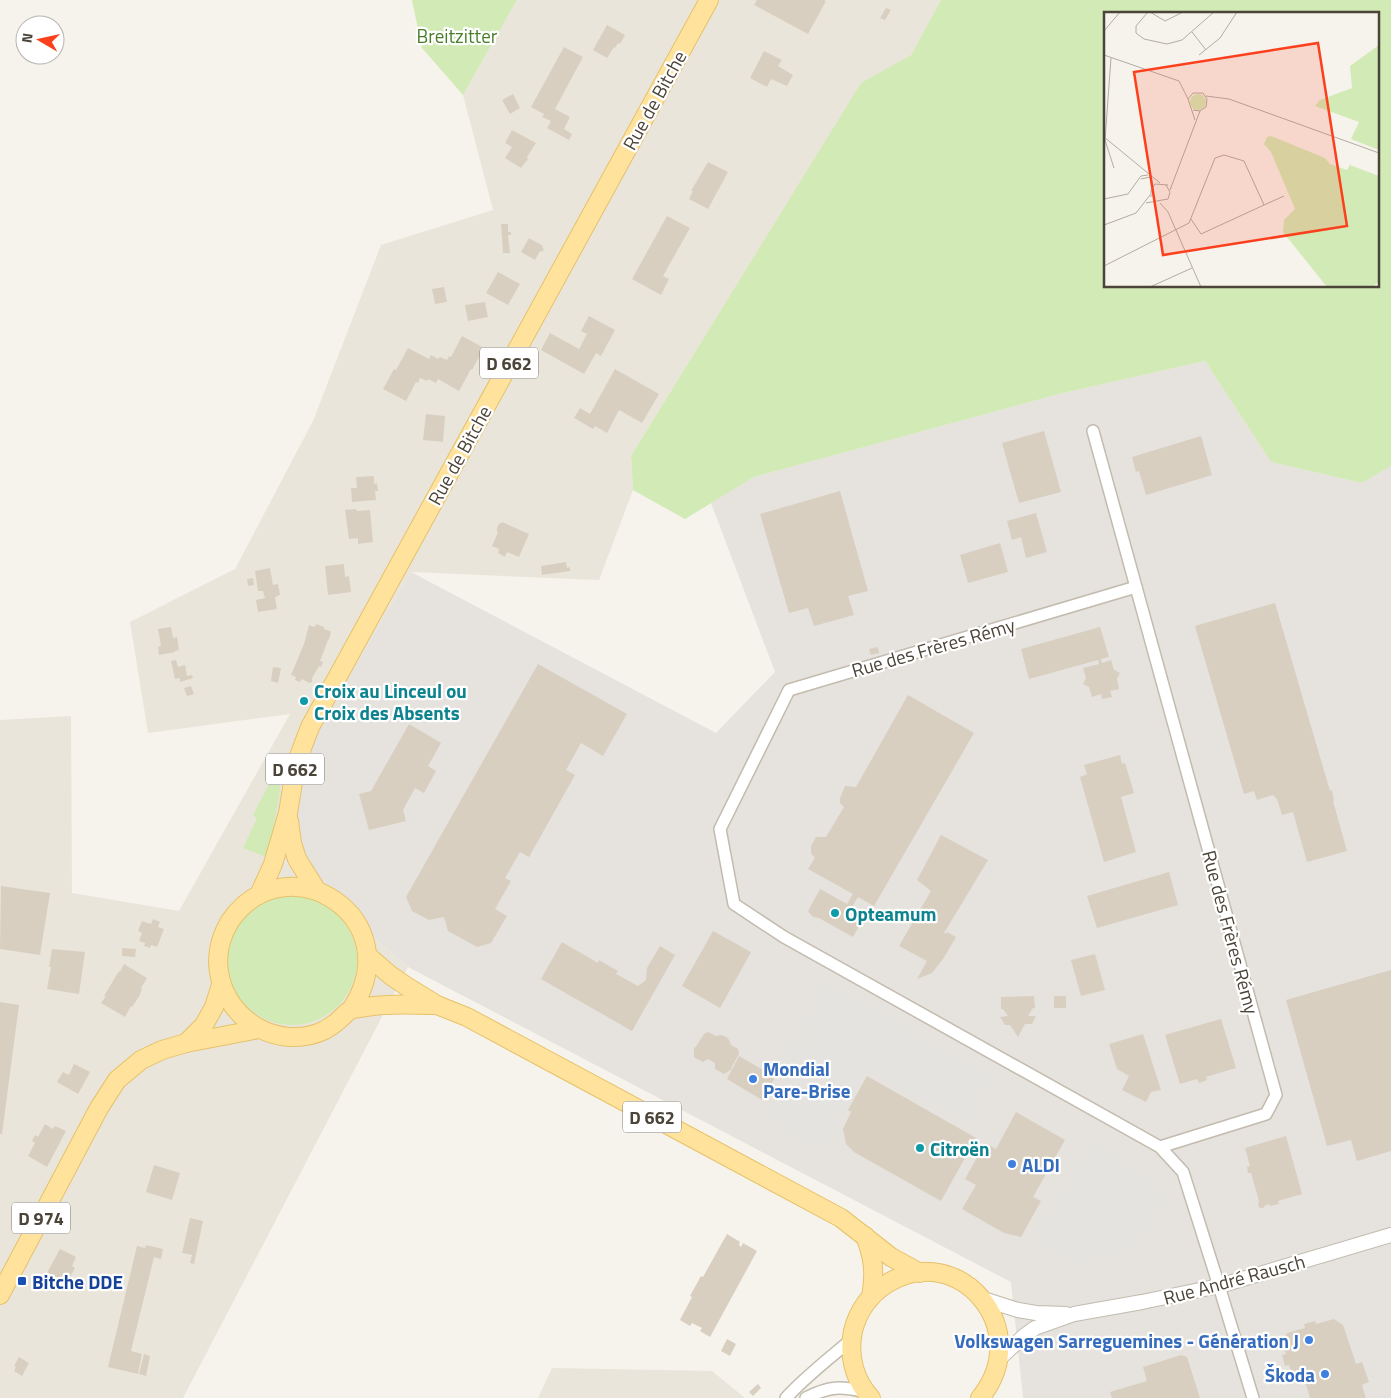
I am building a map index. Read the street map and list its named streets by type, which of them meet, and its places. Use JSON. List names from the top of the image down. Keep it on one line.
{"streets":{"main road":["Rue de Bitche","D 662","D 974"],"street":["Rue des Frères Rémy","Rue André Rausch"]},"crossings":[["Rue de Bitche","D 662"],["D 662","D 974"],["Rue des Frères Rémy","Rue André Rausch"]],"parks":["Breitzitter"],"places":{"other":["Croix au Linceul ou Croix des Absents","Opteamum","Mondial Pare-Brise","Citroën","ALDI","Volkswagen Sarreguemines - Génération J","Škoda"],"transit":["Bitche DDE"]},"north":"left"}
